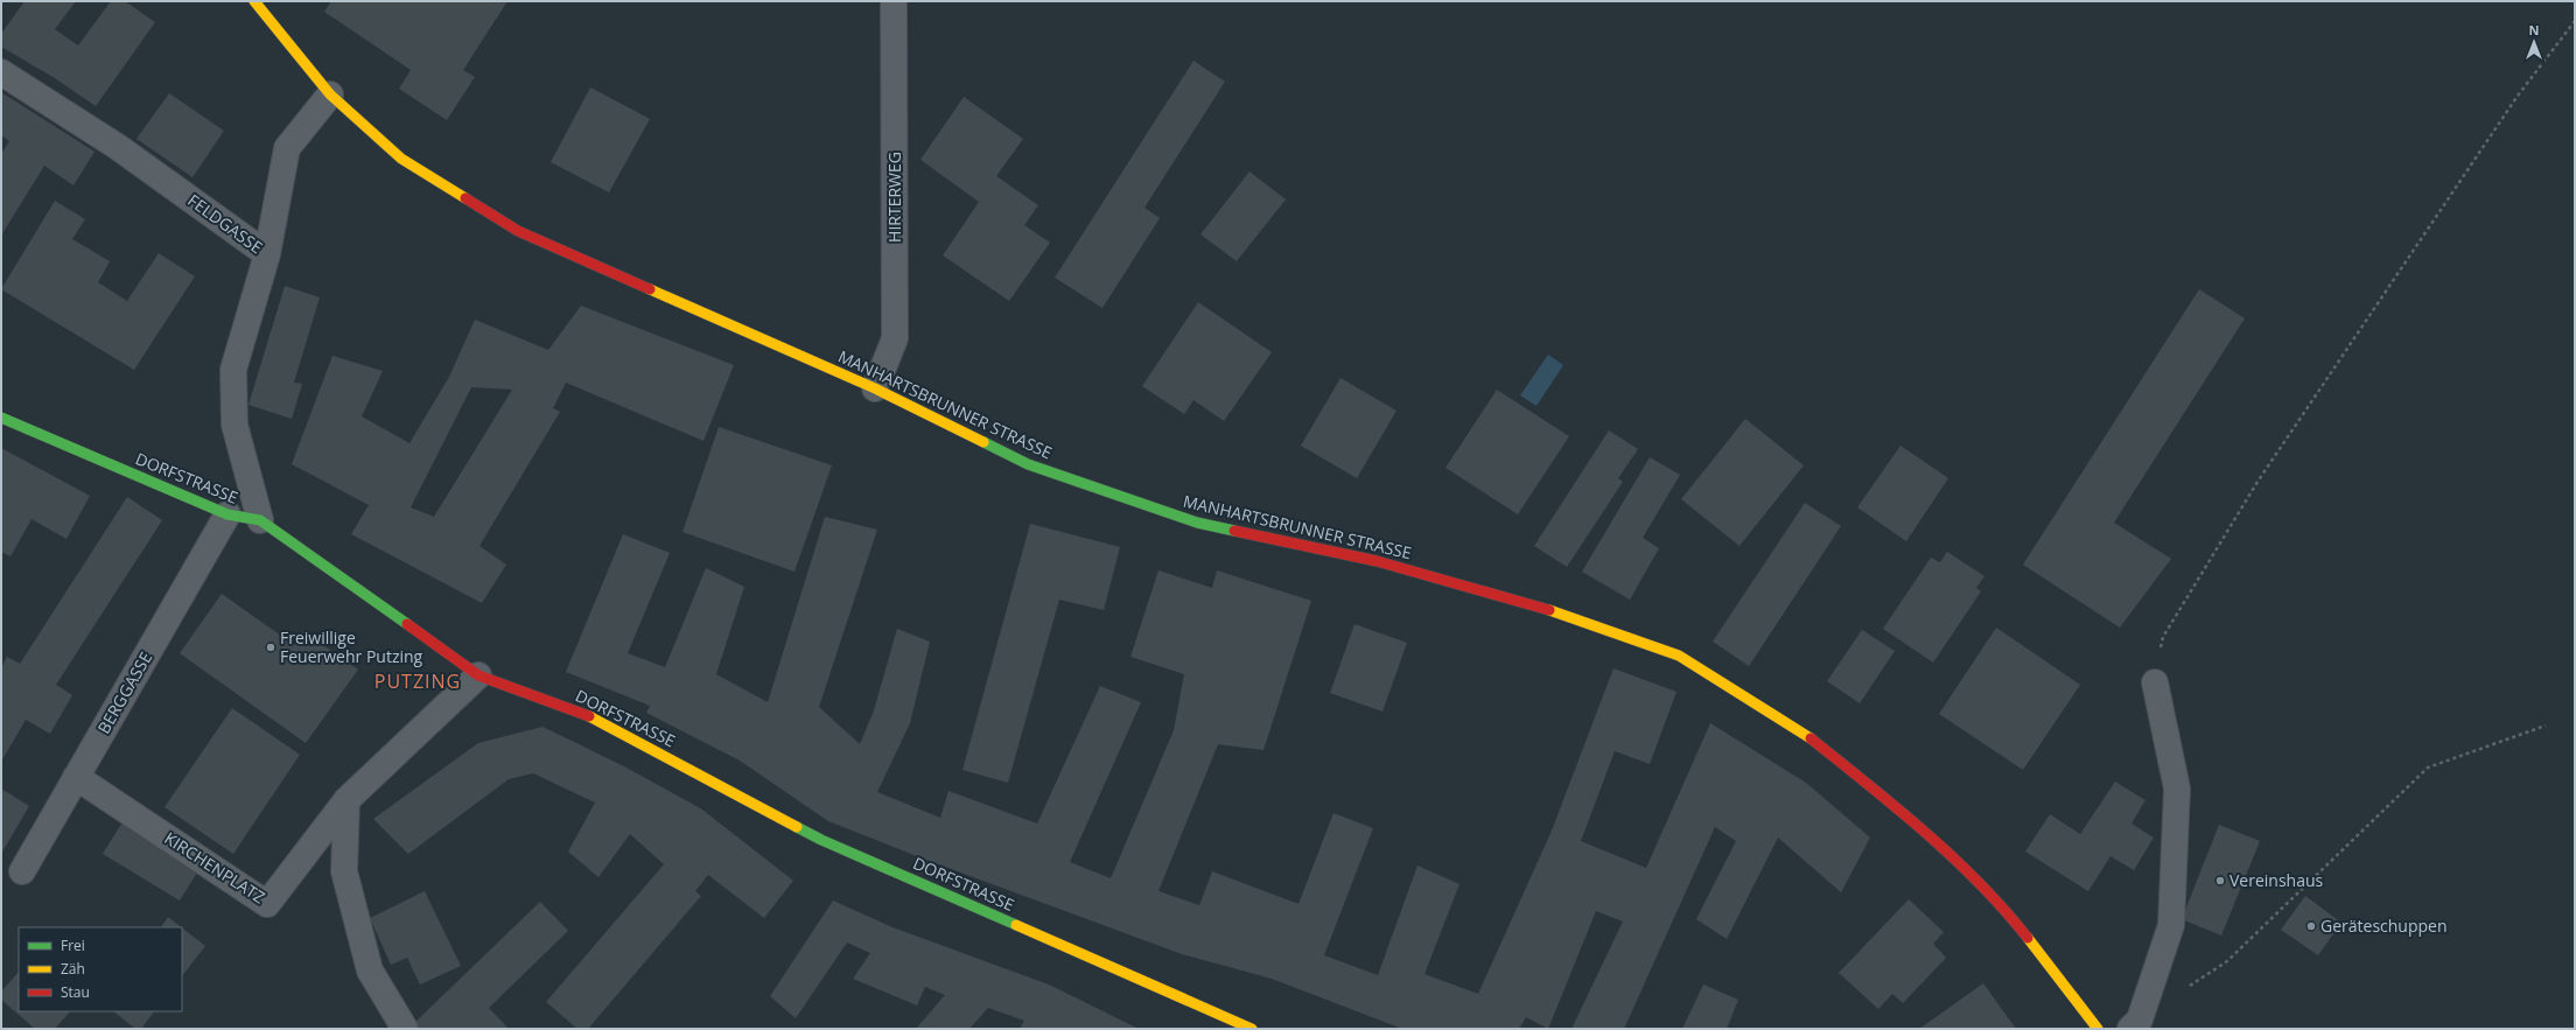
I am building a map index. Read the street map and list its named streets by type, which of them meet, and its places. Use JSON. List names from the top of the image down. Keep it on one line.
{"streets":{"street":["HIRTERWEG","FELDGASSE","MANHARTSBRUNNER STRASSE","DORFSTRASSE","BERGGASSE","KIRCHENPLATZ"]},"crossings":[["HIRTERWEG","MANHARTSBRUNNER STRASSE"],["FELDGASSE","DORFSTRASSE"],["DORFSTRASSE","BERGGASSE"],["DORFSTRASSE","KIRCHENPLATZ"],["BERGGASSE","KIRCHENPLATZ"]],"districts":["PUTZING"],"places":["Freiwillige Feuerwehr Putzing","Vereinshaus","Geräteschuppen"],"legend":["Frei","Zäh","Stau"],"north":"top"}
